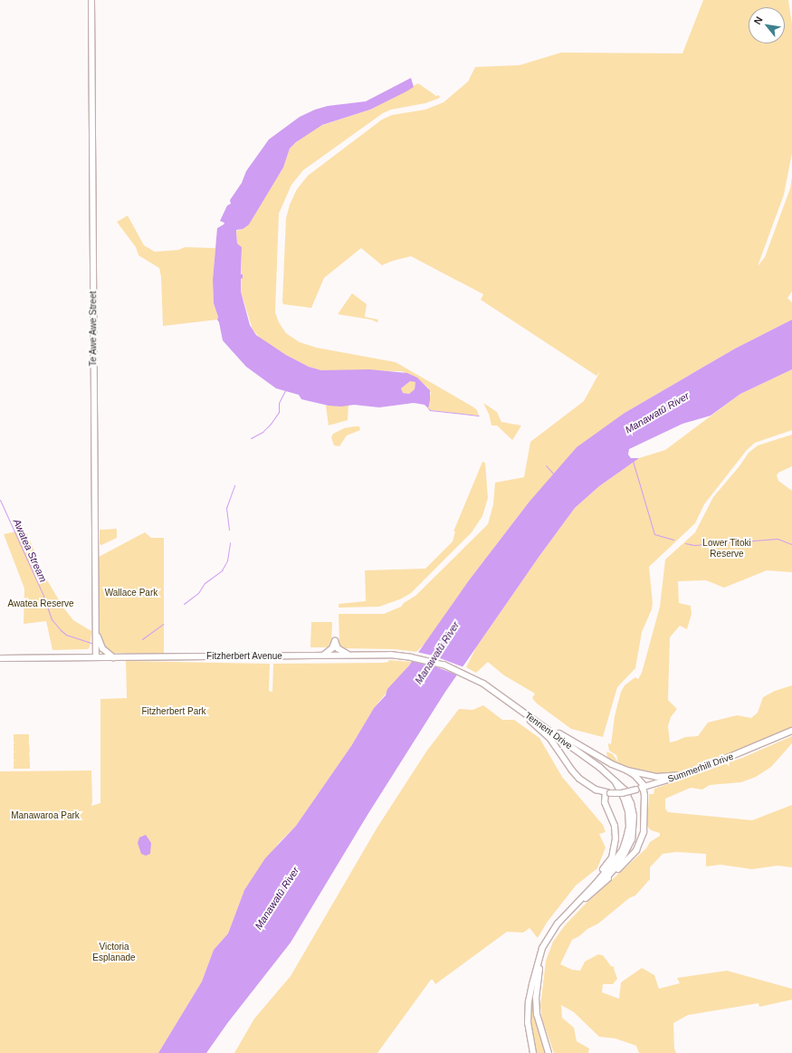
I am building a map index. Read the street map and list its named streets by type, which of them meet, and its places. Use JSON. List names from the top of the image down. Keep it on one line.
{"streets":{"main road":["Te Awe Awe Street","Fitzherbert Avenue","Tennent Drive","Summerhill Drive"]},"crossings":[["Te Awe Awe Street","Fitzherbert Avenue"],["Fitzherbert Avenue","Tennent Drive"]],"water":["Manawatū River","Awatea Stream"],"parks":["Lower Titoki Reserve","Wallace Park","Awatea Reserve","Fitzherbert Park","Manawaroa Park","Victoria Esplanade"],"north":"top left"}
